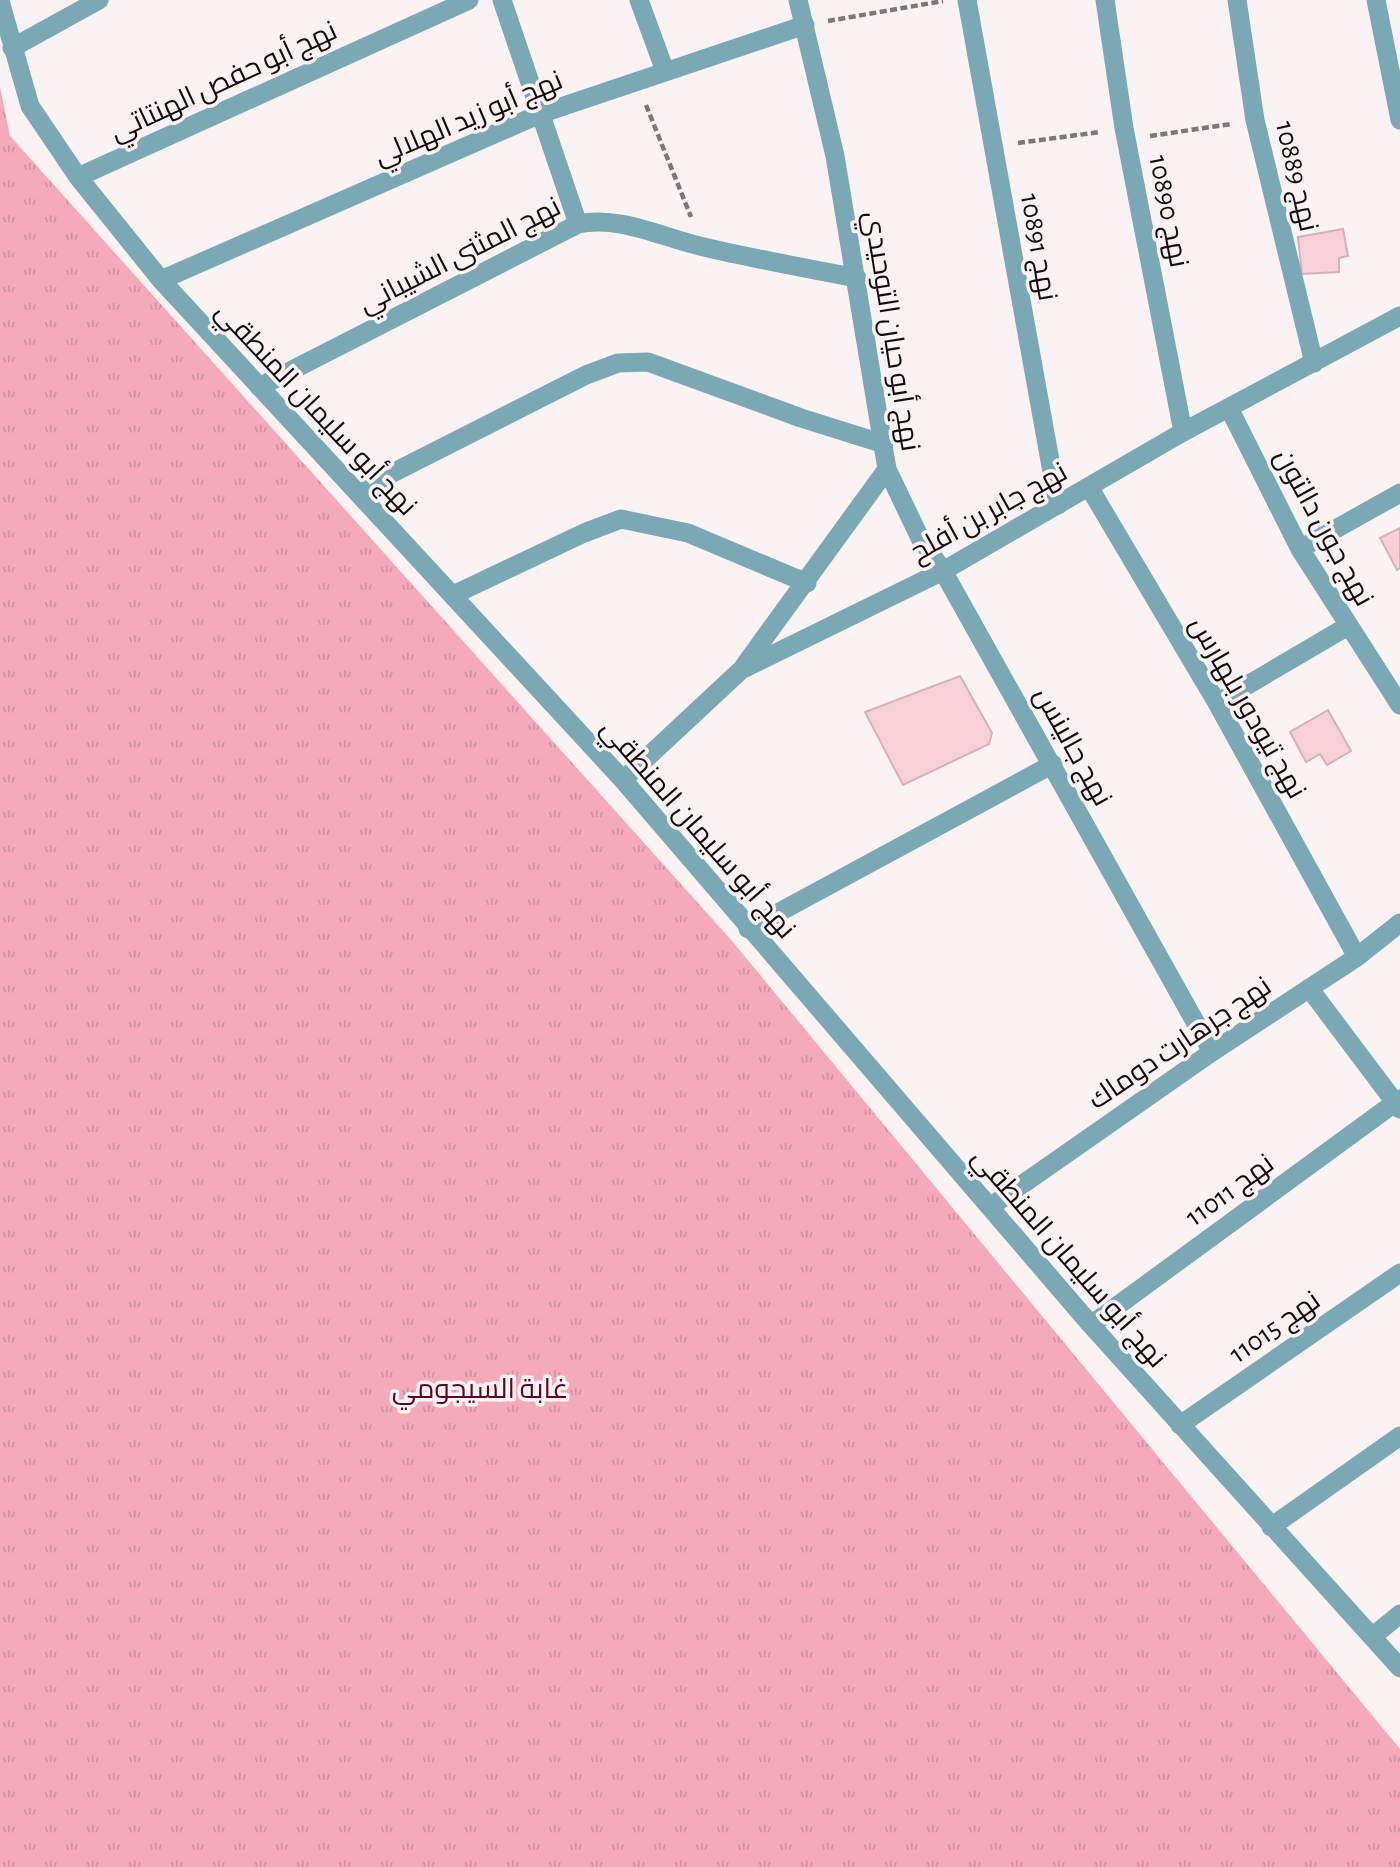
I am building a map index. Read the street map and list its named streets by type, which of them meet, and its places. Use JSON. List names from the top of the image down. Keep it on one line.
{"streets":{"street":["نهج أبو حفص الهنتاتي","نهج أبو زيد الهلالي","نهج 10889","نهج 10890","نهج 10891","نهج المثنى الشيباني","نهج أبو حيان التوحيدي","نهج أبو سليمان المنطقي","نهج جابر بن أفلح","نهج جون دالتون","نهج تيودور بلهارس","نهج جالينس","نهج جرهارت دوماك","نهج 11011","نهج 11015"]},"crossings":[["نهج أبو حفص الهنتاتي","نهج أبو سليمان المنطقي"],["نهج أبو زيد الهلالي","نهج أبو حيان التوحيدي"],["نهج أبو زيد الهلالي","نهج أبو سليمان المنطقي"],["نهج 10889","نهج جابر بن أفلح"],["نهج 10890","نهج جابر بن أفلح"],["نهج 10891","نهج جابر بن أفلح"],["نهج المثنى الشيباني","نهج أبو حيان التوحيدي"],["نهج المثنى الشيباني","نهج أبو سليمان المنطقي"],["نهج أبو حيان التوحيدي","نهج جابر بن أفلح"],["نهج أبو حيان التوحيدي","نهج جالينس"],["نهج أبو سليمان المنطقي","نهج جابر بن أفلح"],["نهج أبو سليمان المنطقي","نهج جرهارت دوماك"],["نهج أبو سليمان المنطقي","نهج 11011"],["نهج أبو سليمان المنطقي","نهج 11015"],["نهج جابر بن أفلح","نهج جون دالتون"],["نهج جابر بن أفلح","نهج تيودور بلهارس"],["نهج جابر بن أفلح","نهج جالينس"],["نهج تيودور بلهارس","نهج جرهارت دوماك"],["نهج جالينس","نهج جرهارت دوماك"]],"parks":["غابة السيجومي"]}
